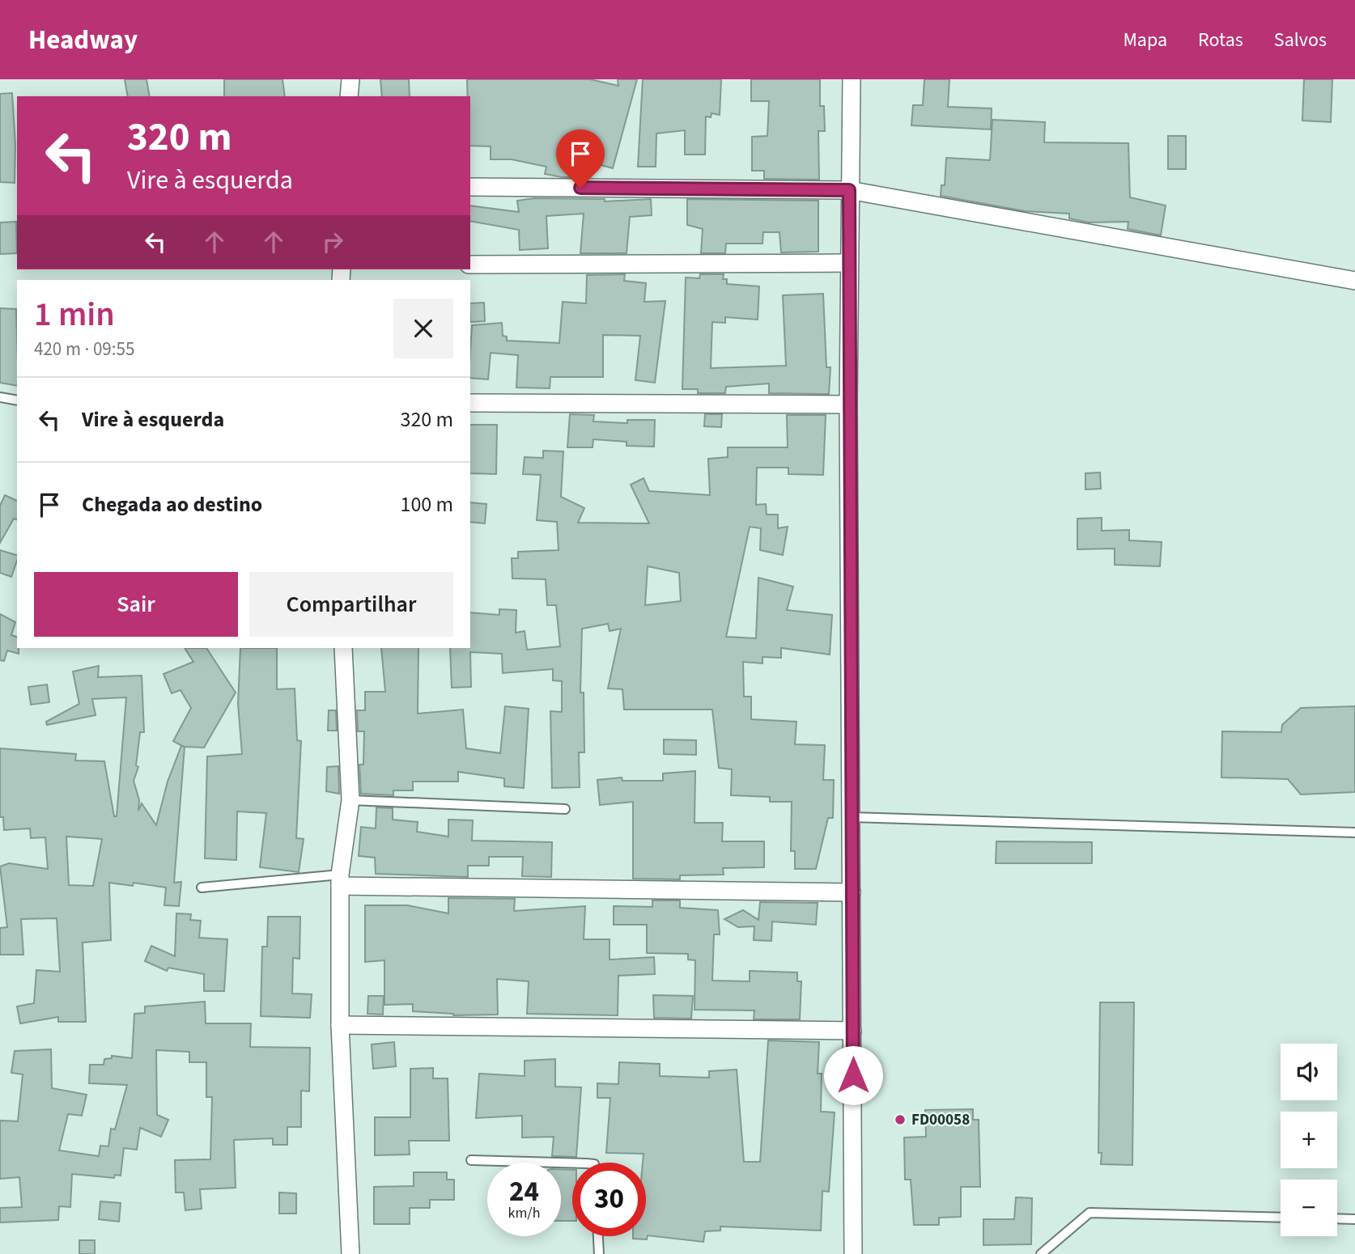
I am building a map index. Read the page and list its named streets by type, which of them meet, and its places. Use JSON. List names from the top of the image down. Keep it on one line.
{"places":["FD00058"],"page":{"header":"Headway","nav":["Mapa","Rotas","Salvos"],"turn":["320 m","Vire à esquerda"],"heading":["1 min","420 m · 09:55"],"list":[{"name":"Vire à esquerda","value":"320 m"},{"name":"Chegada ao destino","value":"100 m"}],"buttons":["Sair","Compartilhar"],"map_buttons":["+","−"],"speed":"24 km/h","limit":"30"}}
